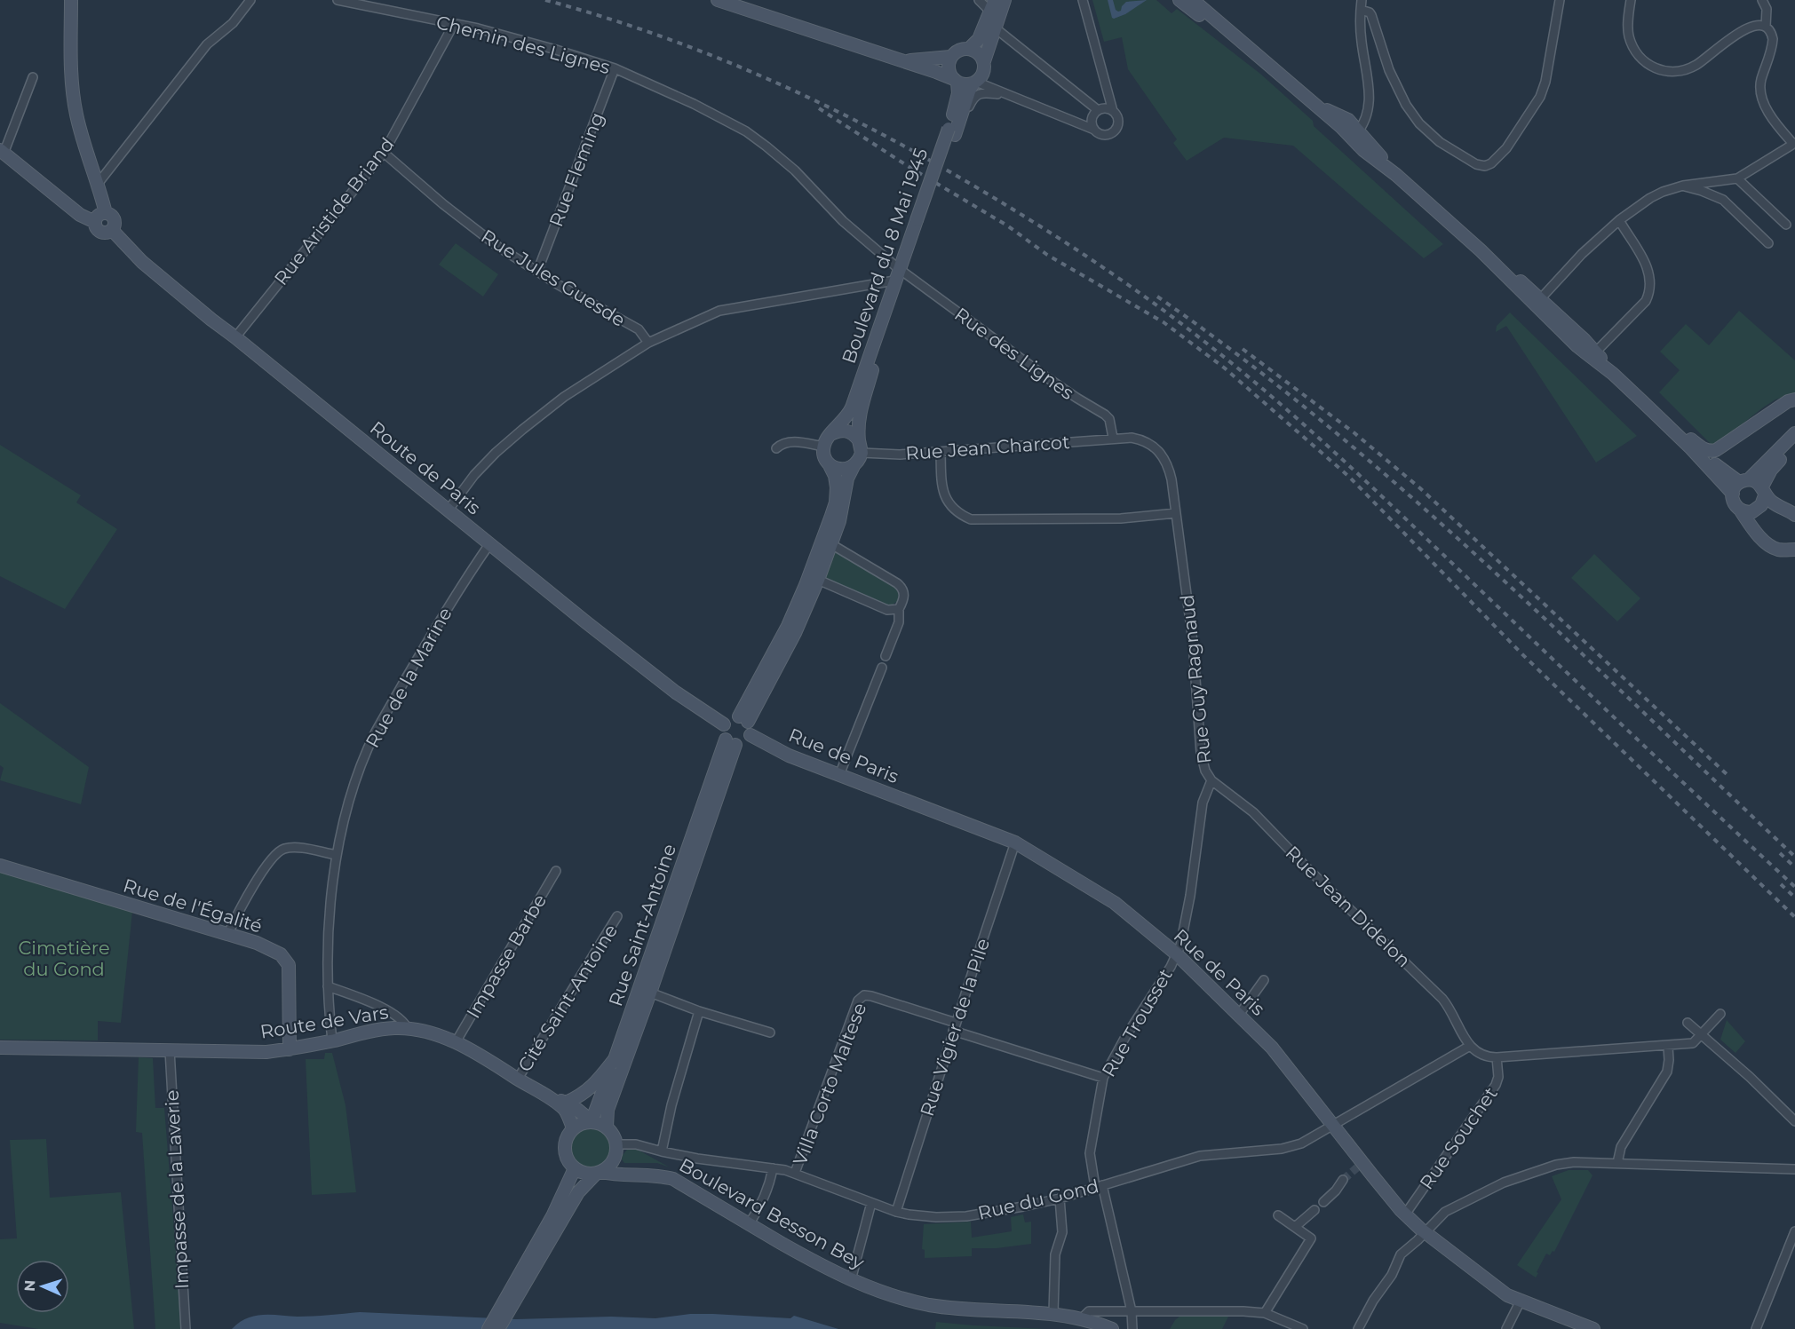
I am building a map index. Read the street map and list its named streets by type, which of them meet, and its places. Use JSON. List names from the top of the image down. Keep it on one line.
{"streets":{"main road":["Boulevard du 8 Mai 1945","Route de Paris","Rue de Paris","Rue de l'Égalité","Rue Saint-Antoine","Route de Vars","Boulevard Besson Bey"],"street":["Chemin des Lignes","Rue Fleming","Rue Aristide Briand","Rue Jules Guesde","Rue des Lignes","Rue Jean Charcot","Rue de la Marine","Rue Guy Ragnaud","Rue Jean Didelon","Impasse Barbe","Cité Saint-Antoine","Rue Trousset","Rue Vigier de la Pile","Villa Corto Maltese","Rue Souchet","Impasse de la Laverie","Rue du Gond"]},"crossings":[["Chemin des Lignes","Rue Fleming"],["Chemin des Lignes","Rue Aristide Briand"],["Chemin des Lignes","Boulevard du 8 Mai 1945"],["Chemin des Lignes","Rue des Lignes"],["Rue Fleming","Rue Jules Guesde"],["Rue Aristide Briand","Rue Jules Guesde"],["Rue Aristide Briand","Route de Paris"],["Boulevard du 8 Mai 1945","Rue des Lignes"],["Boulevard du 8 Mai 1945","Rue Jean Charcot"],["Rue des Lignes","Rue Jean Charcot"],["Rue des Lignes","Rue Guy Ragnaud"],["Rue Jean Charcot","Rue Guy Ragnaud"],["Route de Paris","Rue de la Marine"],["Route de Paris","Rue de Paris"],["Route de Paris","Rue Saint-Antoine"],["Rue de la Marine","Route de Vars"],["Rue Guy Ragnaud","Rue de Paris"],["Rue Guy Ragnaud","Rue Jean Didelon"],["Rue Guy Ragnaud","Rue Trousset"],["Rue de Paris","Rue Saint-Antoine"],["Rue de Paris","Rue Trousset"],["Rue de Paris","Rue Vigier de la Pile"],["Rue de Paris","Rue Souchet"],["Rue de Paris","Rue du Gond"],["Rue de l'Égalité","Route de Vars"],["Rue Jean Didelon","Rue du Gond"],["Rue Saint-Antoine","Route de Vars"],["Rue Saint-Antoine","Rue du Gond"],["Rue Saint-Antoine","Boulevard Besson Bey"],["Impasse Barbe","Route de Vars"],["Cité Saint-Antoine","Route de Vars"],["Route de Vars","Impasse de la Laverie"],["Route de Vars","Rue du Gond"],["Route de Vars","Boulevard Besson Bey"],["Rue Trousset","Rue du Gond"],["Rue Vigier de la Pile","Villa Corto Maltese"],["Rue Vigier de la Pile","Rue du Gond"],["Villa Corto Maltese","Rue du Gond"],["Rue du Gond","Boulevard Besson Bey"]],"parks":["Cimetière du Gond"],"north":"left"}
